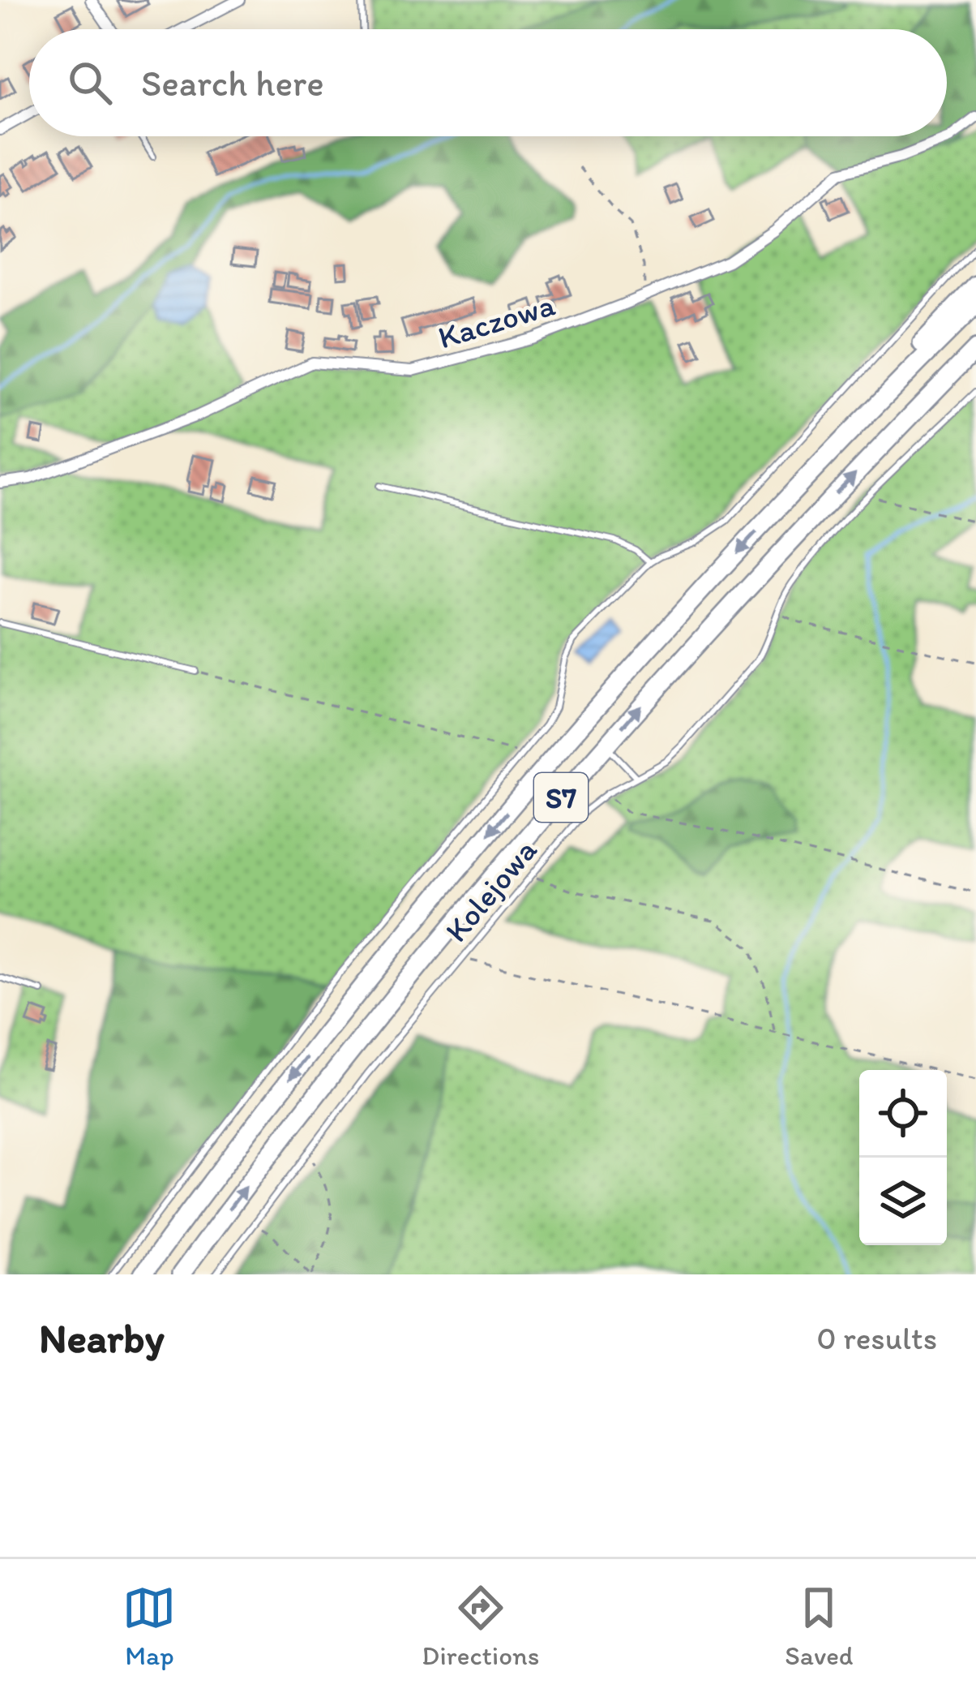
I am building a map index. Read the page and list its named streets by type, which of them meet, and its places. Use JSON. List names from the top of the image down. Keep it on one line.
{"streets":{"highway":["S7"],"street":["Kaczowa"],"lane":["Kolejowa"]},"page":{"search":"Search here","heading":["Nearby","0 results"],"nav":["Map","Directions","Saved"]}}
